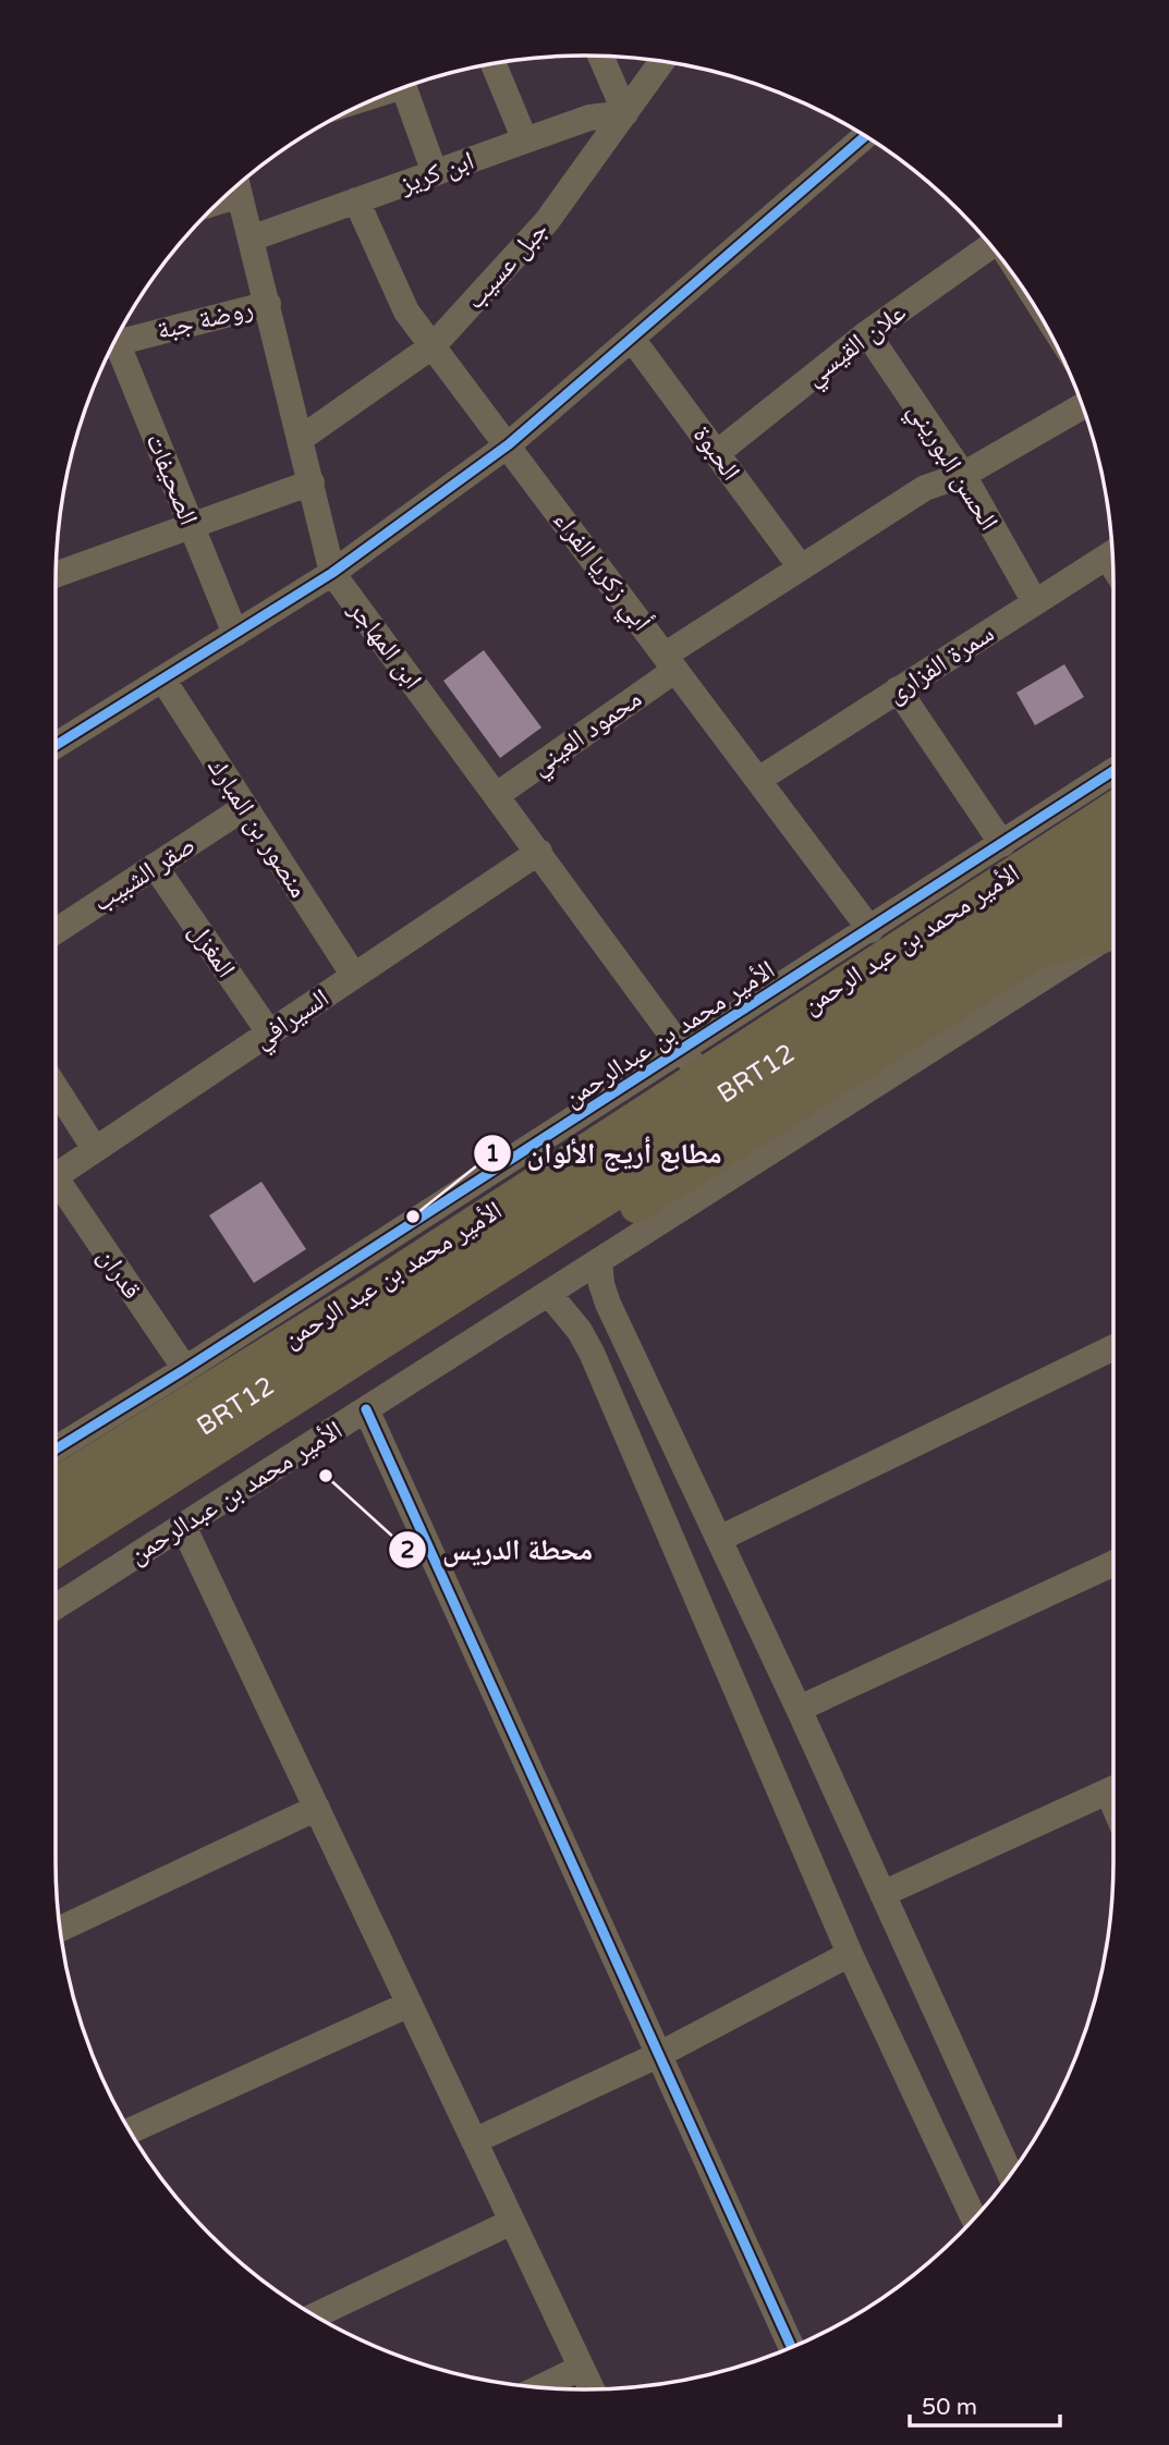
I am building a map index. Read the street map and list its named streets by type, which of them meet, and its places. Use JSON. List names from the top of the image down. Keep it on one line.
{"streets":{"main road":["الأمير محمد بن عبد الرحمن","BRT12"],"street":["ابن كريز","جبل عسيب","روضة جبة","علان القيسي","الحبوة","الحسن البوريني","الصحيفات","أبي زكريا الفراء","ابن المهاجر","سمرة الفزارى","محمود العيني","منصور بن المبارك","صقر الشبيب","المغزل","السيرافي","الأمير محمد بن عبدالرحمن","قدران"]},"crossings":[["ابن كريز","جبل عسيب"],["ابن كريز","أبي زكريا الفراء"],["ابن كريز","ابن المهاجر"],["جبل عسيب","أبي زكريا الفراء"],["جبل عسيب","ابن المهاجر"],["روضة جبة","ابن المهاجر"],["علان القيسي","الحبوة"],["علان القيسي","الحسن البوريني"],["الحبوة","محمود العيني"],["الحسن البوريني","سمرة الفزارى"],["الحسن البوريني","محمود العيني"],["أبي زكريا الفراء","سمرة الفزارى"],["أبي زكريا الفراء","محمود العيني"],["أبي زكريا الفراء","الأمير محمد بن عبدالرحمن"],["ابن المهاجر","محمود العيني"],["ابن المهاجر","الأمير محمد بن عبد الرحمن"],["ابن المهاجر","السيرافي"],["ابن المهاجر","الأمير محمد بن عبدالرحمن"],["منصور بن المبارك","صقر الشبيب"],["منصور بن المبارك","السيرافي"],["صقر الشبيب","المغزل"],["المغزل","السيرافي"],["الأمير محمد بن عبدالرحمن","قدران"]],"places":["مطابع أريج الألوان","محطة الدريس"],"scale_bar":"50 m"}
